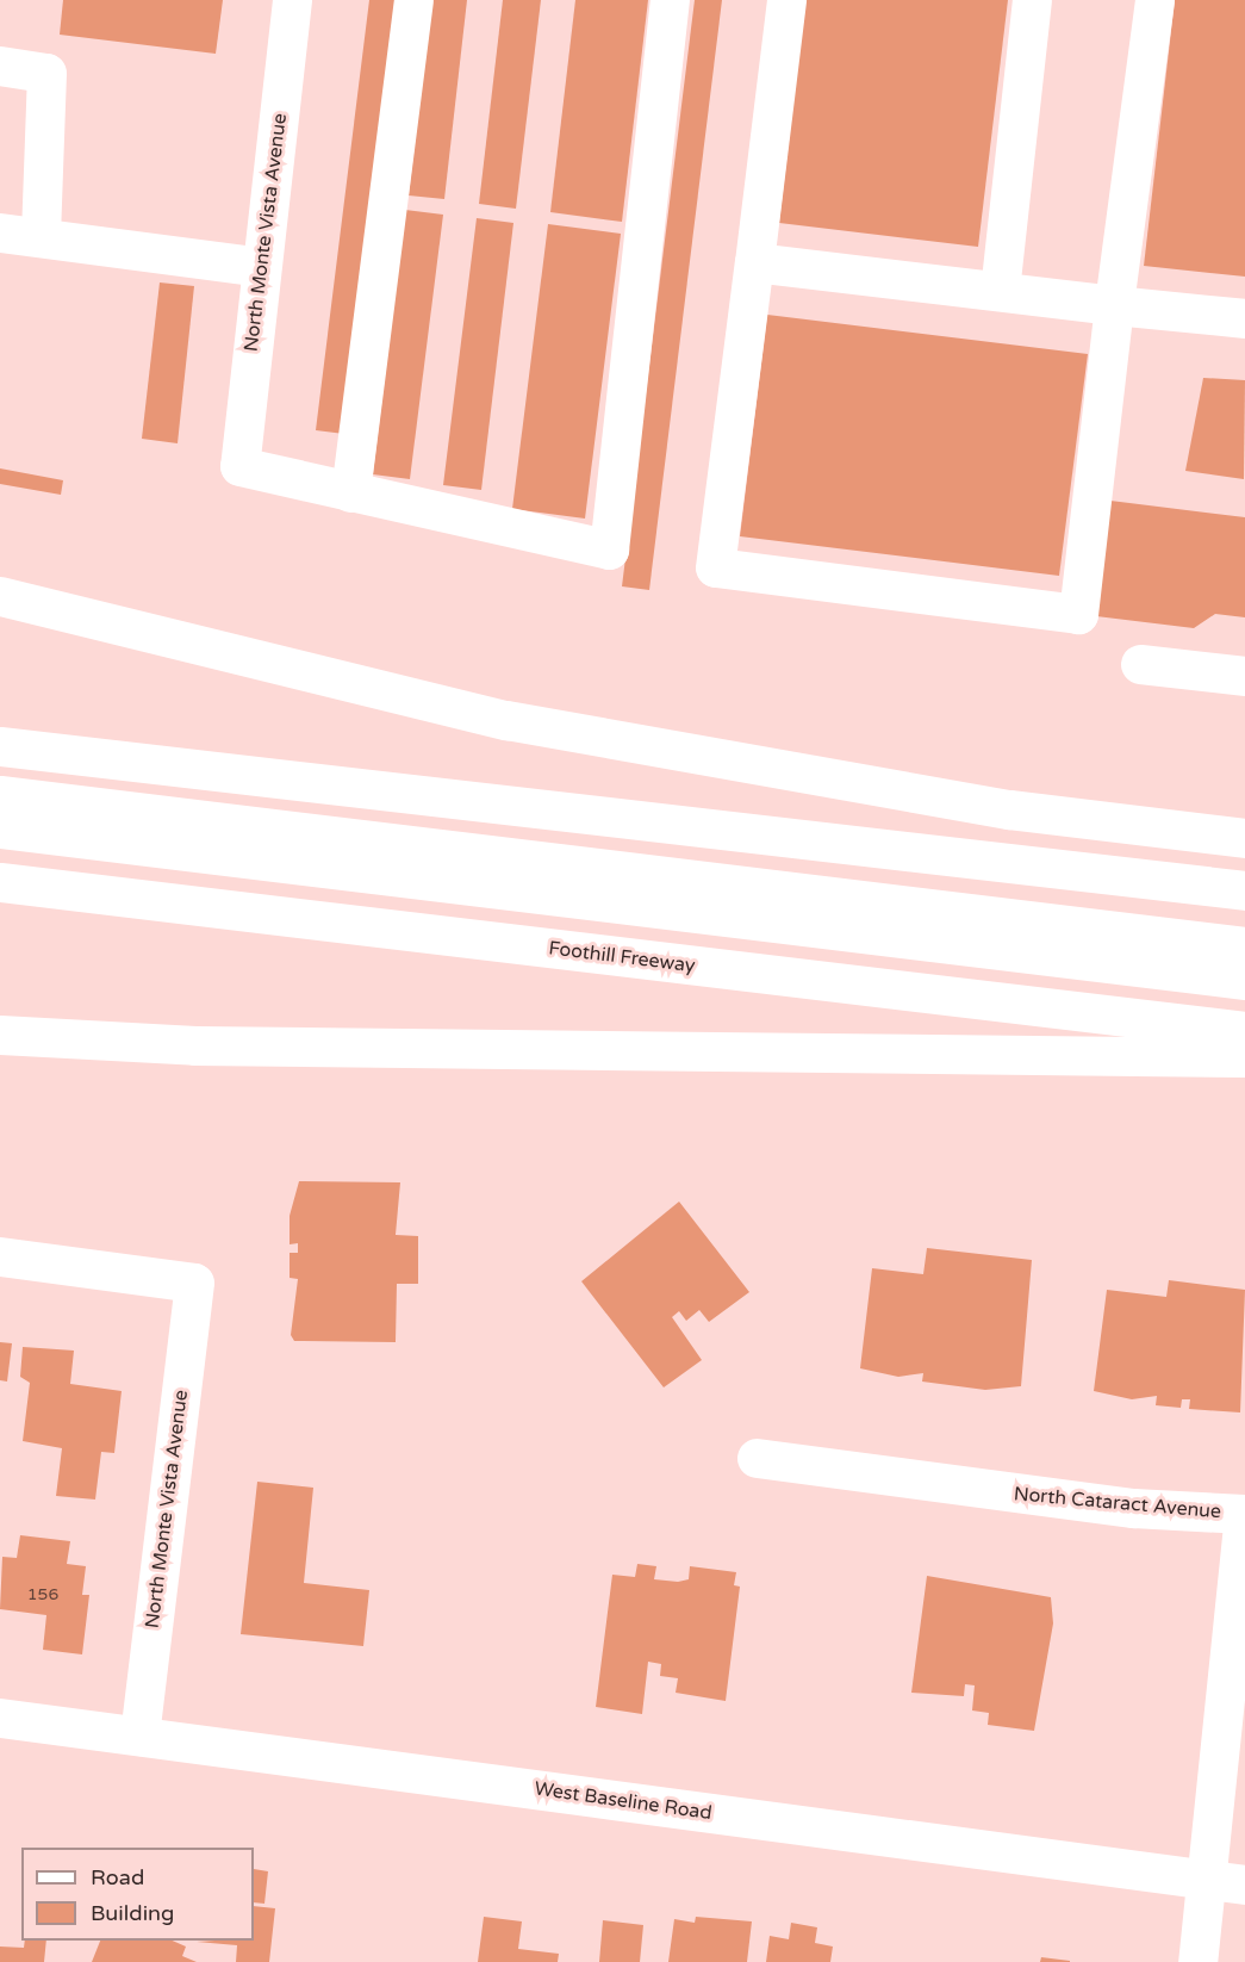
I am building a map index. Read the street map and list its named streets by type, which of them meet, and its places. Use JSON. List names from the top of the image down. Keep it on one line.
{"streets":{"main road":["North Monte Vista Avenue","Foothill Freeway","North Cataract Avenue","West Baseline Road"]},"crossings":[["North Monte Vista Avenue","West Baseline Road"],["North Cataract Avenue","West Baseline Road"]],"house_numbers":["156"],"legend":["Road","Building"]}
